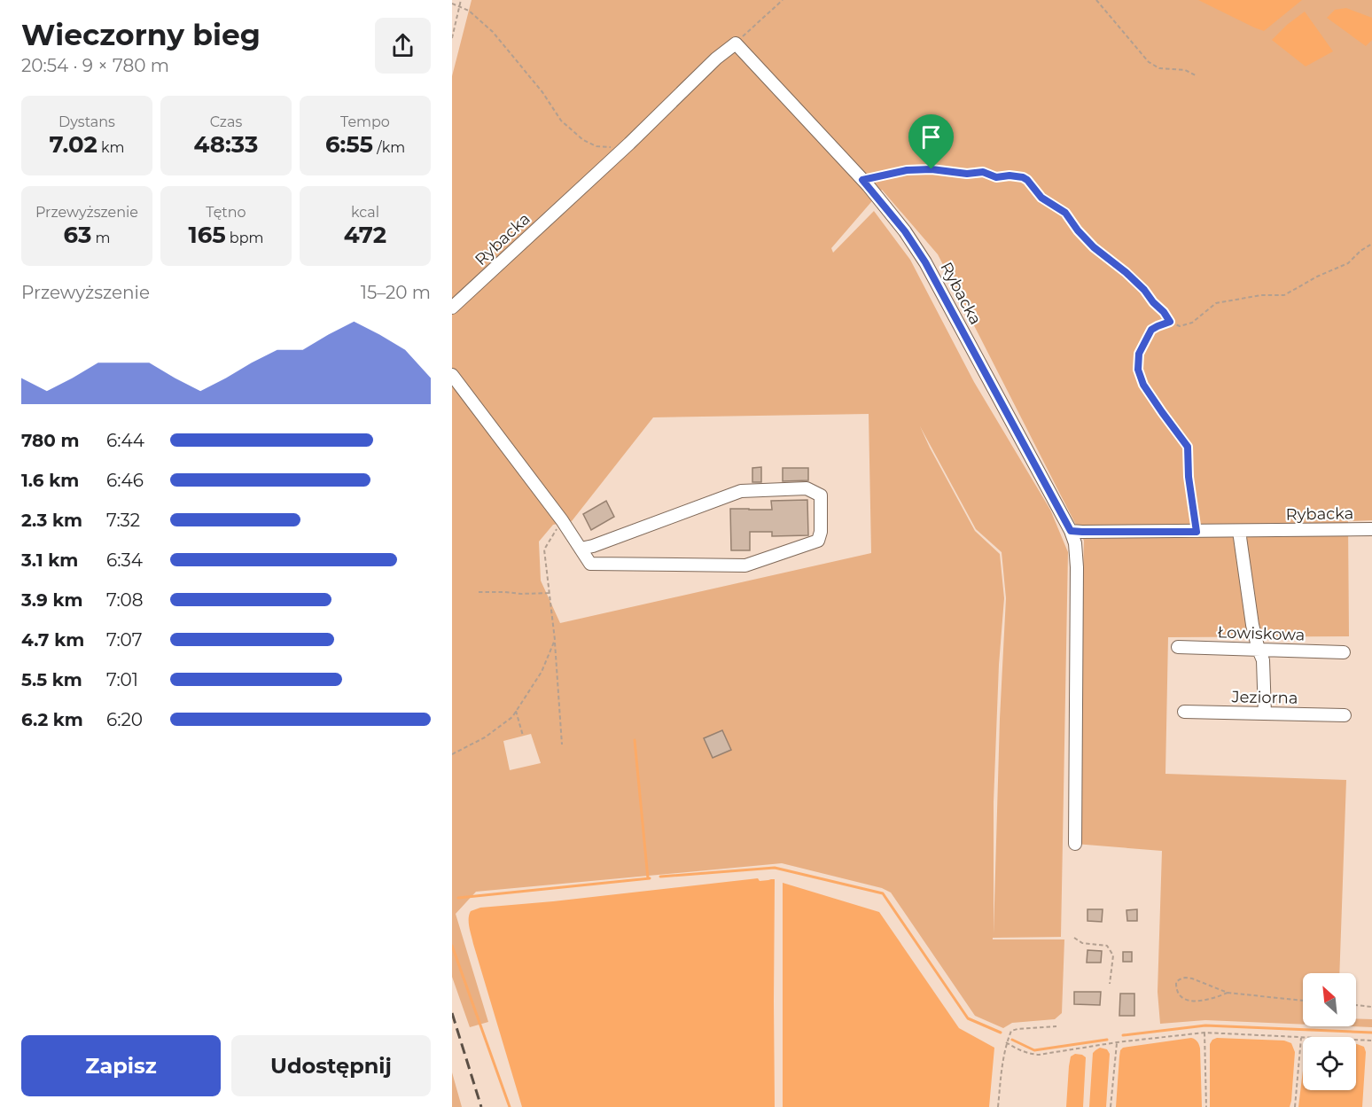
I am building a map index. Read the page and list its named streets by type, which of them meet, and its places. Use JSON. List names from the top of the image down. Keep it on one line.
{"streets":{"street":["Rybacka","Łowiskowa","Jeziorna"]},"north":"top left","page":{"heading":["Wieczorny bieg","20:54 · 9 × 780 m"],"stats":[["Dystans","7.02 km"],["Czas","48:33"],["Tempo","6:55 /km"],["Przewyższenie","63 m"],["Tętno","165 bpm"],["kcal","472"]],"chart":["Przewyższenie","15–20 m"],"list":[{"name":"780 m","note":"6:44"},{"name":"1.6 km","note":"6:46"},{"name":"2.3 km","note":"7:32"},{"name":"3.1 km","note":"6:34"},{"name":"3.9 km","note":"7:08"},{"name":"4.7 km","note":"7:07"},{"name":"5.5 km","note":"7:01"},{"name":"6.2 km","note":"6:20"}],"buttons":["Zapisz","Udostępnij"]}}
